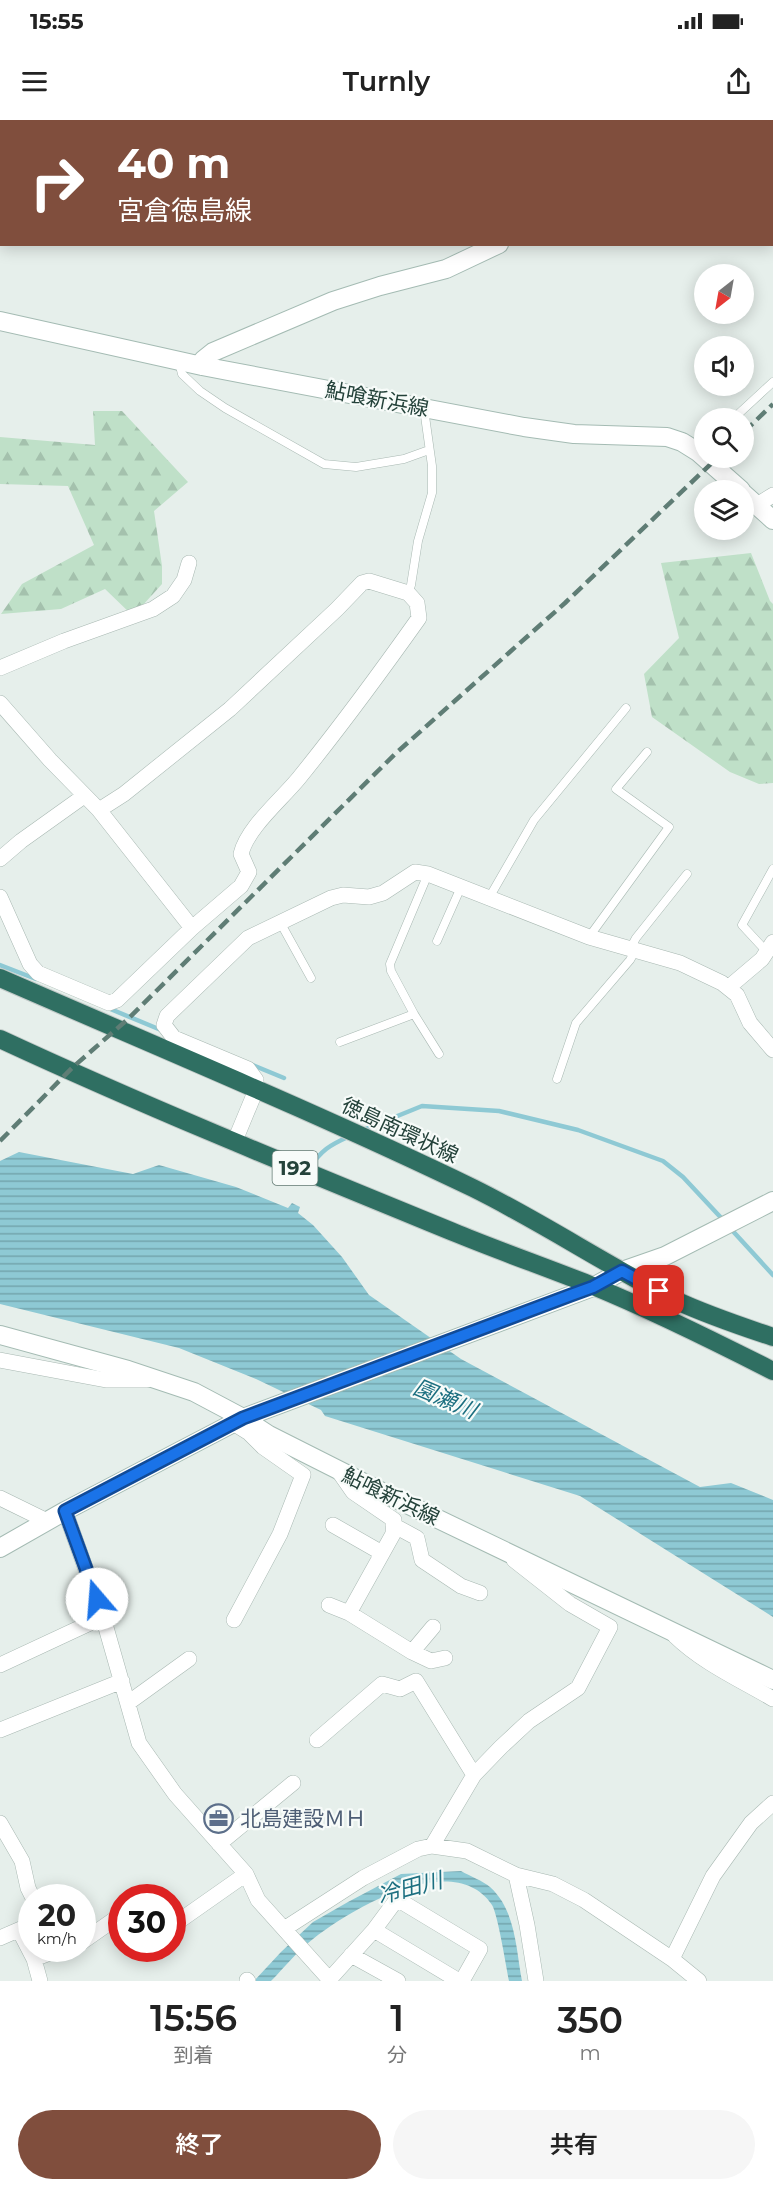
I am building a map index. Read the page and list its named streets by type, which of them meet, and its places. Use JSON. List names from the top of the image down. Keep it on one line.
{"streets":{"highway":["徳島南環状線","192"],"main road":["鮎喰新浜線"]},"water":["園瀬川","冷田川"],"places":{"office":["北島建設ＭＨ"]},"north":"bottom left","page":{"status":"15:55","header":"Turnly","turn":["40 m","宮倉徳島線"],"speed":"20 km/h","limit":"30","eta":["15:56","到着","1","分","350","m"],"buttons":["終了","共有"]}}
